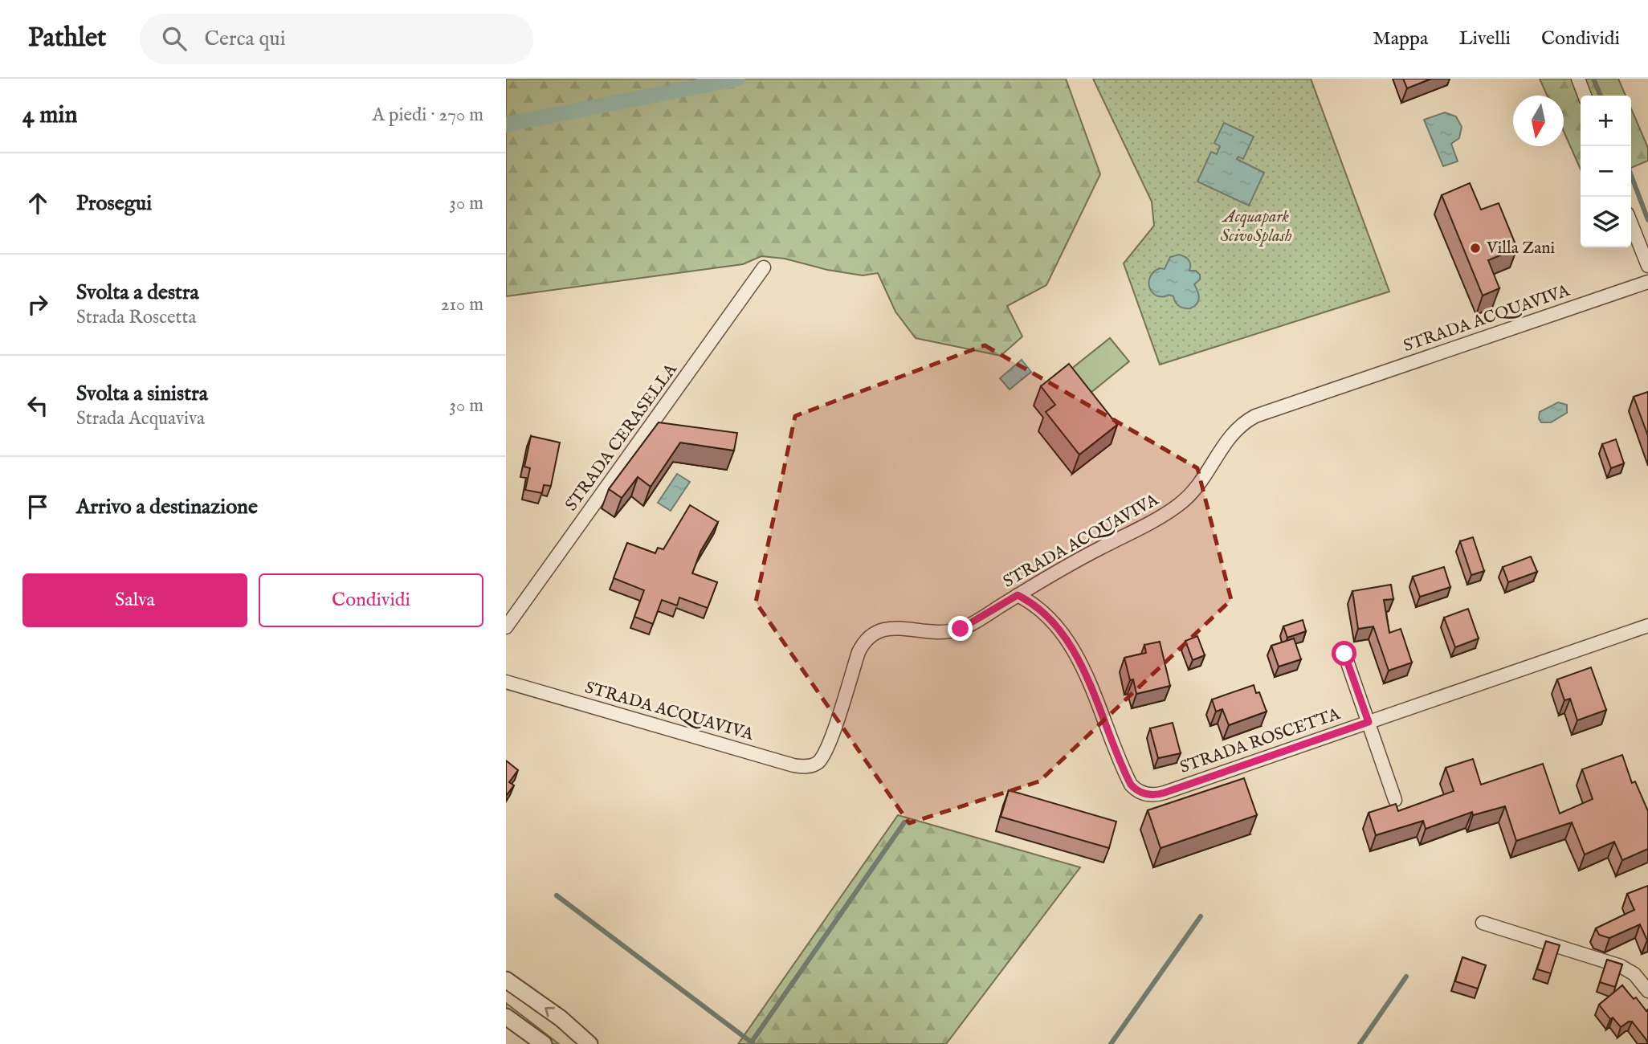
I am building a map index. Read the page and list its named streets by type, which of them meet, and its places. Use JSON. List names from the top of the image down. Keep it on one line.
{"streets":{"street":["STRADA ACQUAVIVA","STRADA CERASELLA","STRADA ROSCETTA"]},"crossings":[["STRADA ACQUAVIVA","STRADA ROSCETTA"]],"parks":["Acquapark ScivoSplash"],"places":["Villa Zani"],"north":"bottom","page":{"header":"Pathlet","search":"Cerca qui","nav":["Mappa","Livelli","Condividi"],"heading":["4 min","A piedi · 270 m"],"map_buttons":["+","−"],"list":[["Prosegui","30 m"],["Svolta a destra","Strada Roscetta","210 m"],["Svolta a sinistra","Strada Acquaviva","30 m"],"Arrivo a destinazione"],"buttons":["Salva","Condividi"]}}
